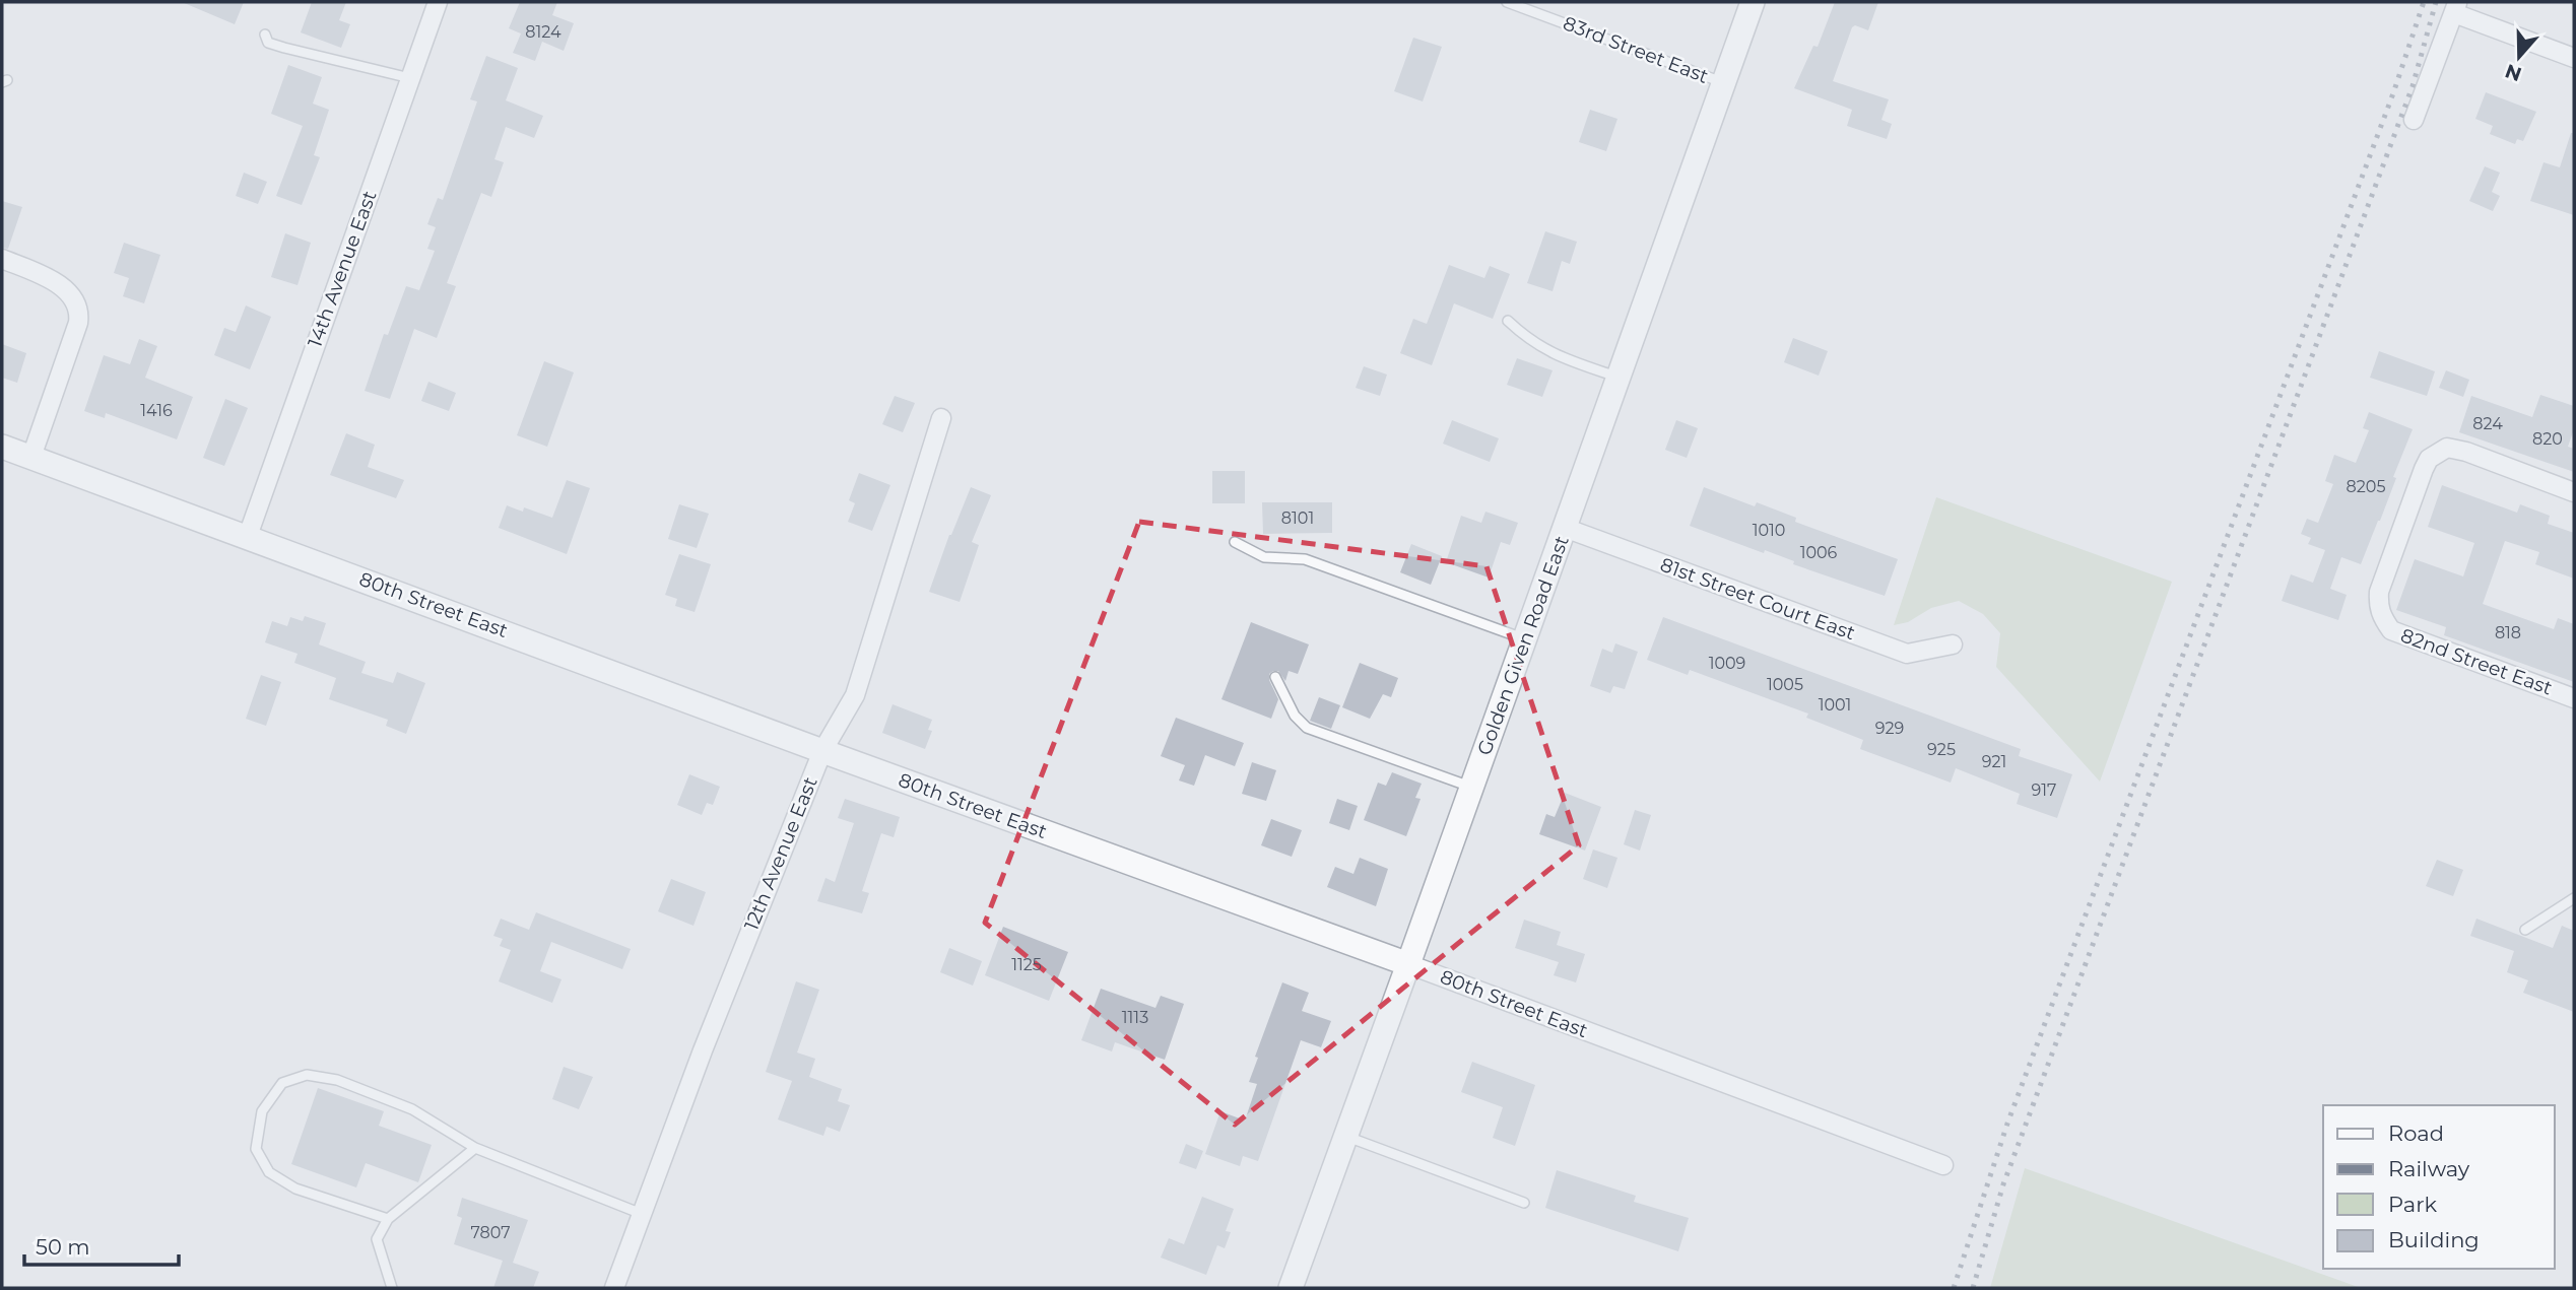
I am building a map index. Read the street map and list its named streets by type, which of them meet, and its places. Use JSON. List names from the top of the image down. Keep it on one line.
{"streets":{"street":["14th Avenue East","81st Street Court East","80th Street East","Golden Given Road East","82nd Street East","12th Avenue East"],"lane":["83rd Street East"]},"crossings":[["83rd Street East","Golden Given Road East"],["14th Avenue East","80th Street East"],["81st Street Court East","Golden Given Road East"],["80th Street East","Golden Given Road East"],["80th Street East","12th Avenue East"]],"house_numbers":["8124","1416","824","820","8205","8101","1010","1006","818","1009","1005","1001","929","925","921","917","1125","1113","7807"],"legend":["Road","Railway","Park","Building"],"scale_bar":"50 m","north":"bottom"}
